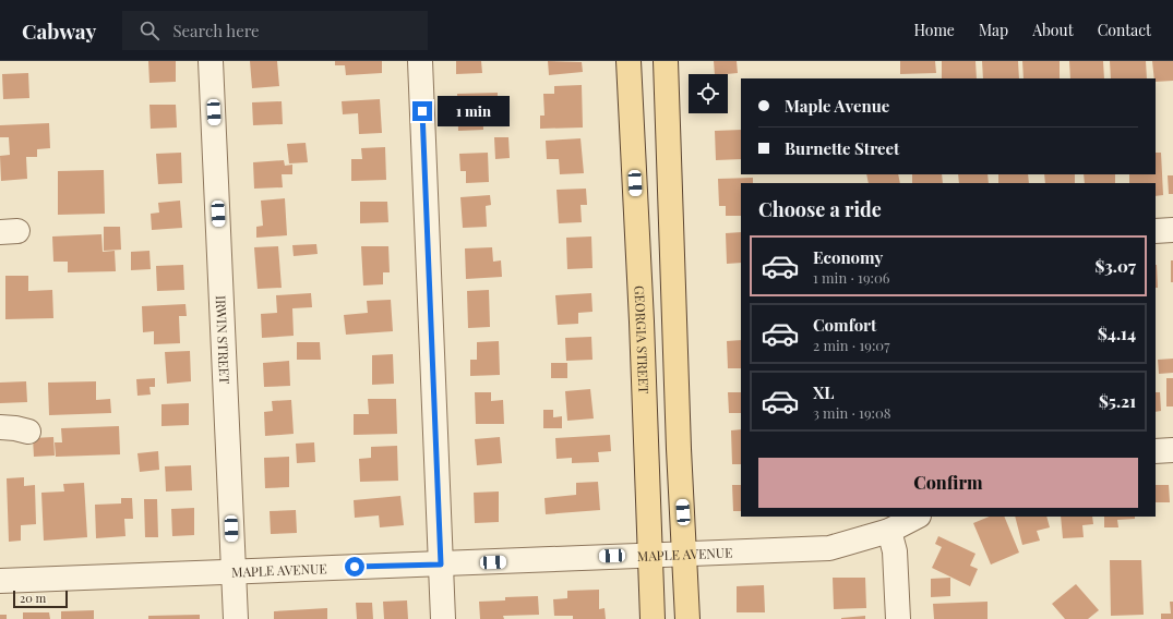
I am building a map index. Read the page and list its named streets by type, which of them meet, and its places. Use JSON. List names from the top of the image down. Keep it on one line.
{"streets":{"main road":["GEORGIA STREET"],"street":["IRWIN STREET","MAPLE AVENUE"]},"crossings":[["IRWIN STREET","MAPLE AVENUE"],["GEORGIA STREET","MAPLE AVENUE"]],"scale_bar":"20 m","page":{"header":"Cabway","search":"Search here","nav":["Home","Map","About","Contact"],"banner":["Maple Avenue","Burnette Street"],"bubble":"1 min","heading":"Choose a ride","list":[{"name":"Economy","note":"1 min · 19:06","value":"$3.07"},{"name":"Comfort","note":"2 min · 19:07","value":"$4.14"},{"name":"XL","note":"3 min · 19:08","value":"$5.21"}],"buttons":"Confirm","scale":"20 m"}}
